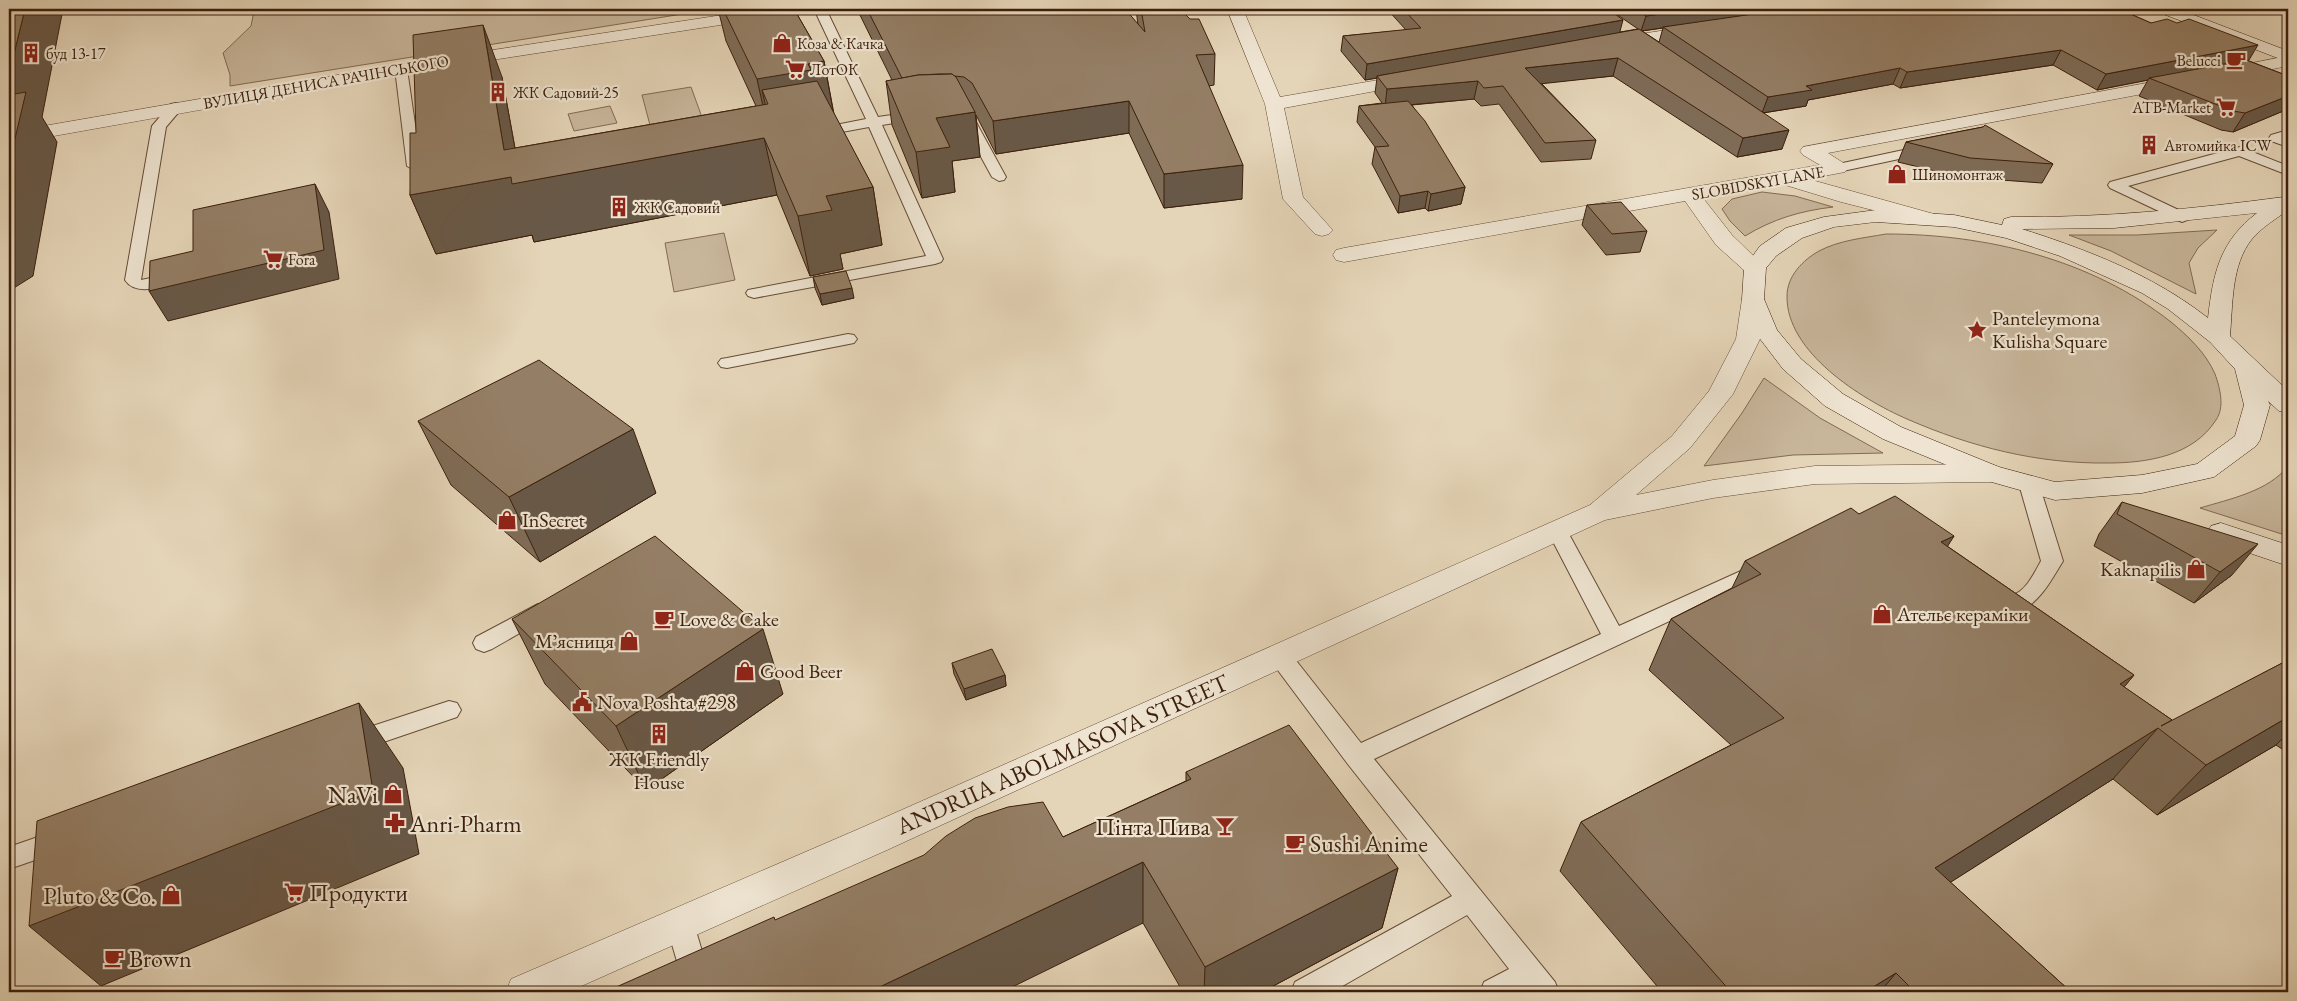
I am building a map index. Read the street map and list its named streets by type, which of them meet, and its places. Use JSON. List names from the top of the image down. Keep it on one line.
{"streets":{"street":["ВУЛИЦЯ ДЕНИСА РАЧІНСЬКОГО","SLOBIDSKYI LANE","ANDRIIA ABOLMASOVA STREET"]},"places":{"shop":["Коза & Качка","Шиномонтаж","InSecret","Kaknapilis","Ательє кераміки","Мʼясниця","Good Beer","NaVi","Pluto & Co."],"building":["буд 13-17","ЖК Садовий-25","Автомийка ICW","ЖК Садовий","ЖК Friendly House"],"cafe":["Belucci","Love & Cake","Sushi Anime","Brown"],"supermarket":["ЛотОК","ATB-Market","Fora","Продукти"],"place":["Panteleymona Kulisha Square"],"public building":["Nova Poshta #298"],"pharmacy":["Anri-Pharm"],"bar":["Пінта Пива"]}}
